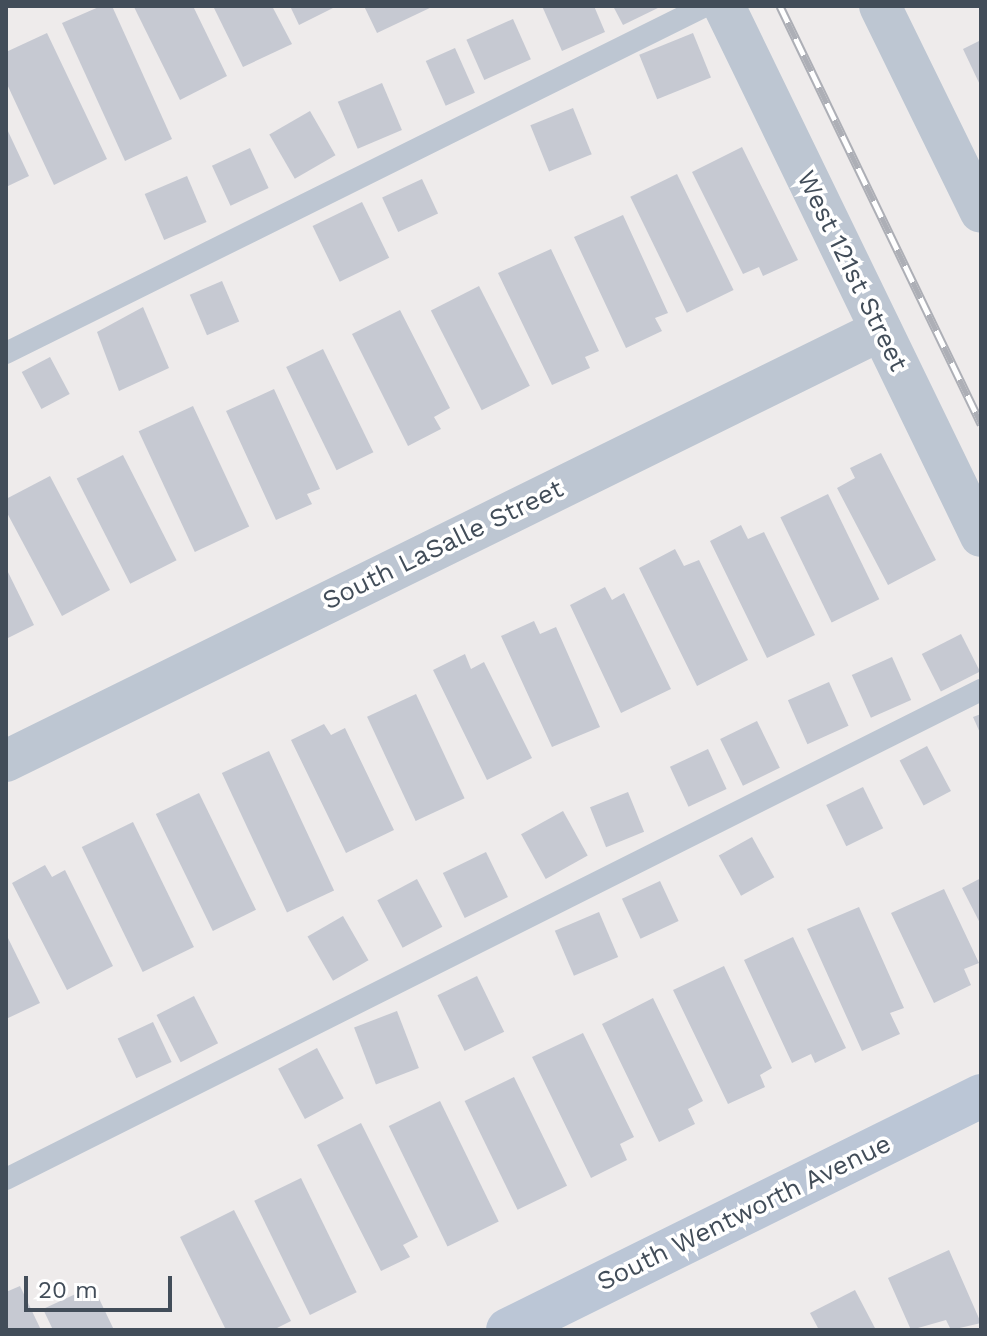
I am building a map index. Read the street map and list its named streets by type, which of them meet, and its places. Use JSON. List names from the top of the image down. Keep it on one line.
{"streets":{"street":["West 121st Street","South LaSalle Street","South Wentworth Avenue"]},"crossings":[["West 121st Street","South LaSalle Street"]],"scale_bar":"20 m"}
